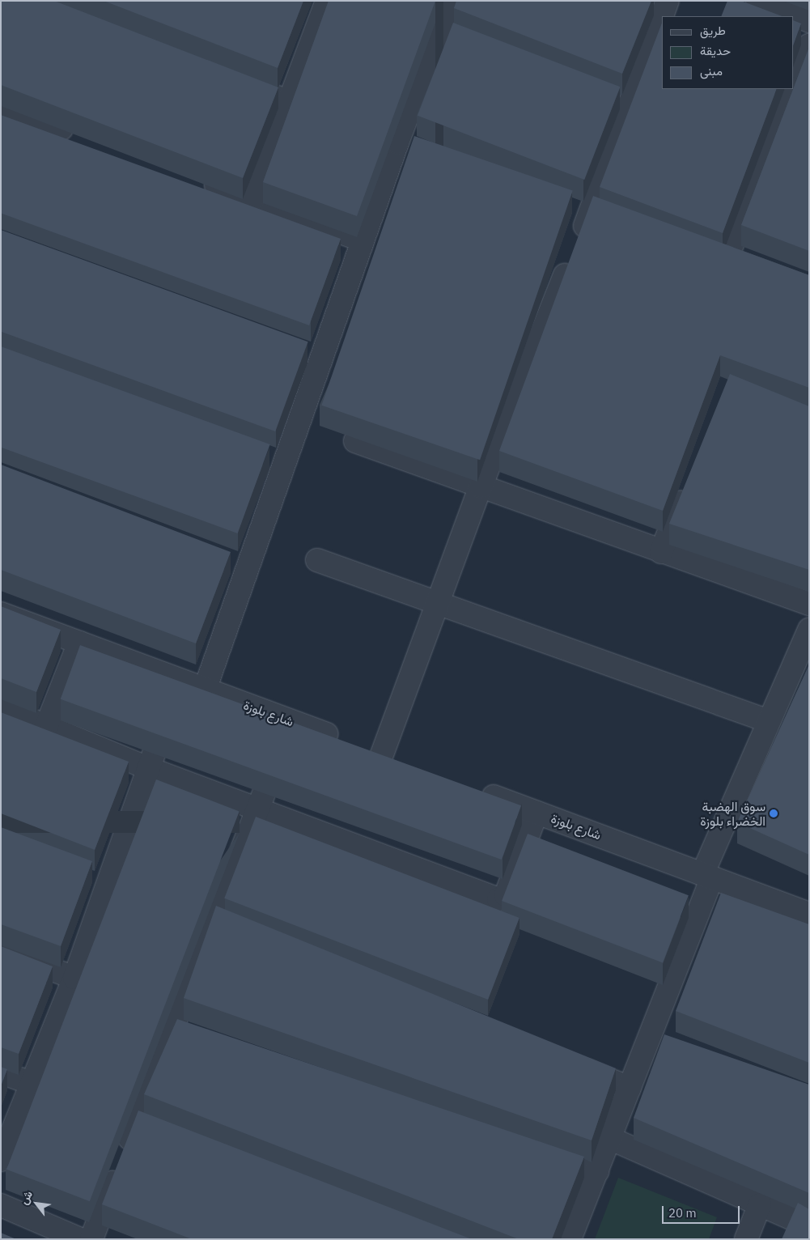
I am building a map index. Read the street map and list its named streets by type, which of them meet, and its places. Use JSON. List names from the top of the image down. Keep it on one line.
{"streets":{"street":["شارع بلوزة"]},"places":["سوق الهضبة الخضراء بلوزة"],"legend":["طريق","حديقة","مبنى"],"scale_bar":"20 m","north":"top left"}
